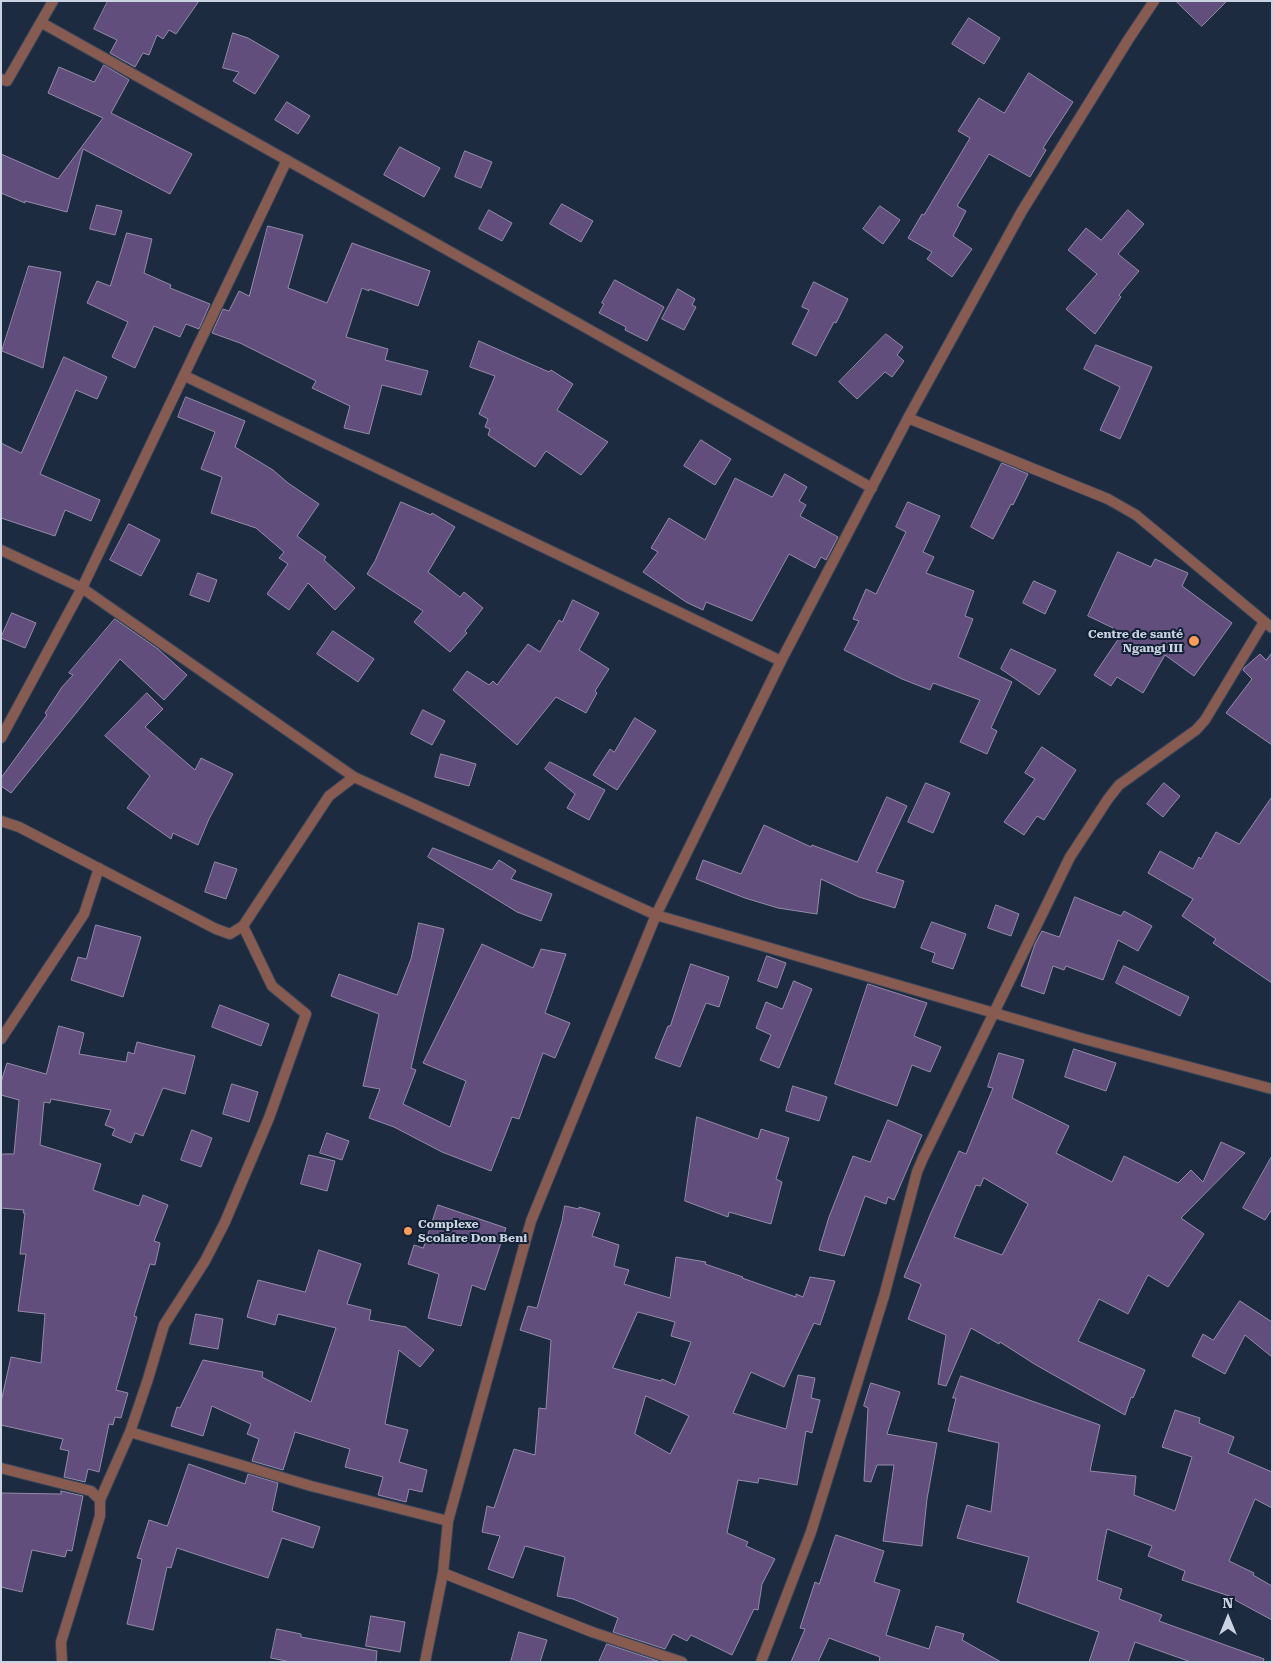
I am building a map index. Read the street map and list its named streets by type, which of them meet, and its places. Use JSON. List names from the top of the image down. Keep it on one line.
{"places":["Centre de santé Ngangi III","Complexe Scolaire Don Beni"],"north":"top"}
